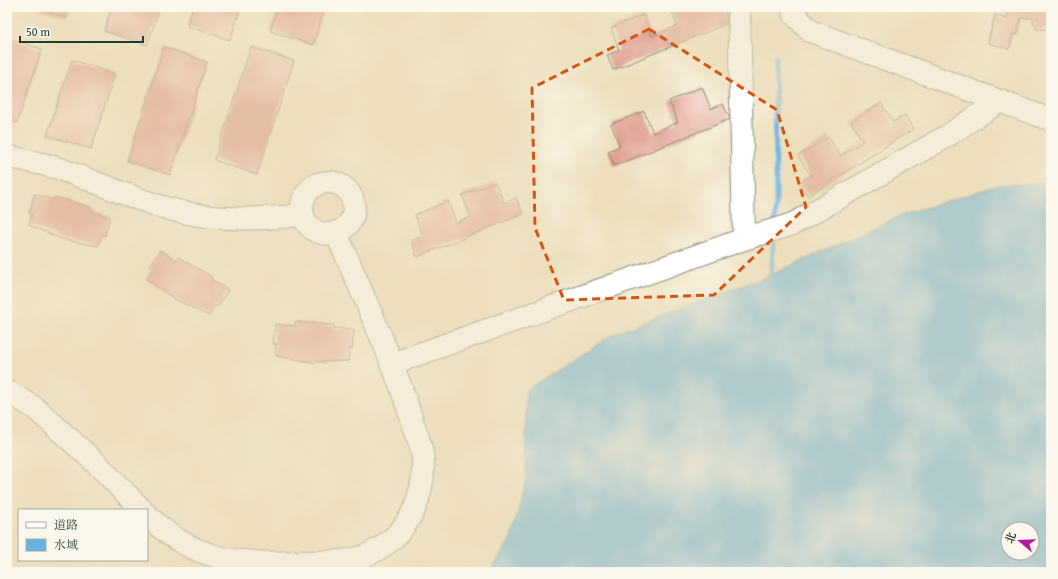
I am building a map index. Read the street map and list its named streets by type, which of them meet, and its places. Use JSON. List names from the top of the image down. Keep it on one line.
{"legend":["道路","水域"],"scale_bar":"50 m","north":"left"}
